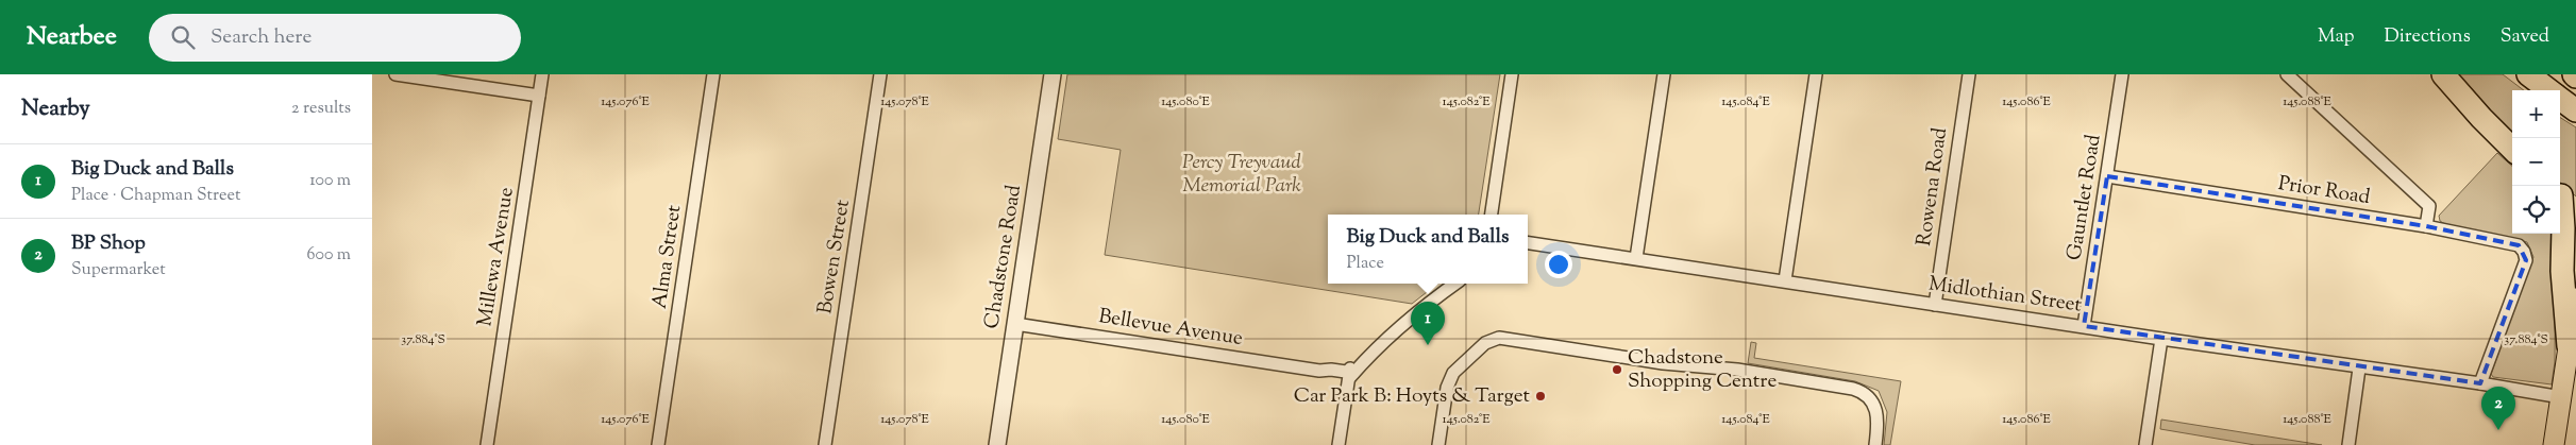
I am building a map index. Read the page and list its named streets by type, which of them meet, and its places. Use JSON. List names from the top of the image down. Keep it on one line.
{"streets":{"street":["Rowena Road","Prior Road","Gauntlet Road","Millewa Avenue","Alma Street","Bowen Street","Chadstone Road","Midlothian Street","Bellevue Avenue"]},"crossings":[["Rowena Road","Midlothian Street"],["Prior Road","Gauntlet Road"],["Prior Road","Midlothian Street"],["Gauntlet Road","Midlothian Street"],["Chadstone Road","Bellevue Avenue"]],"parks":["Percy Treyvaud Memorial Park"],"places":["Chadstone Shopping Centre","Car Park B: Hoyts & Target"],"page":{"header":"Nearbee","search":"Search here","nav":["Map","Directions","Saved"],"heading":["Nearby","2 results"],"map_buttons":["+","−"],"list":[{"mark":"1","name":"Big Duck and Balls","note":"Place · Chapman Street","value":"100 m"},{"mark":"2","name":"BP Shop","note":"Supermarket","value":"600 m"}],"popup":["Big Duck and Balls","Place"],"pins":["1","2"]},"coordinates":["145.076°E","145.078°E","145.080°E","145.082°E","145.084°E","145.086°E","145.088°E","37.884°S"]}
